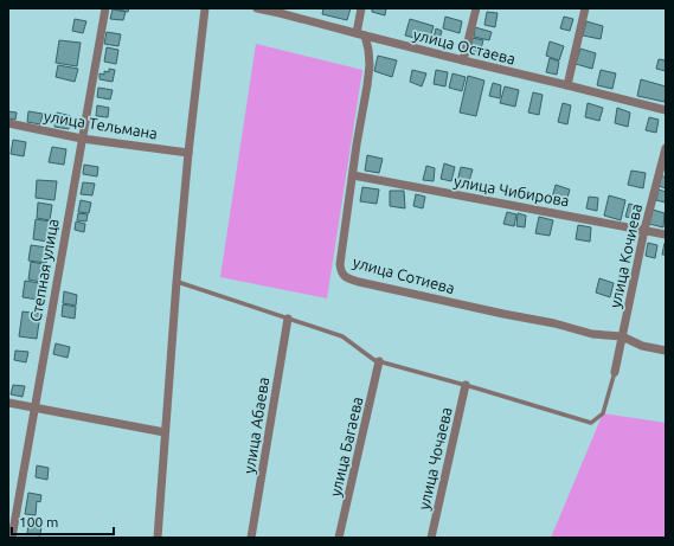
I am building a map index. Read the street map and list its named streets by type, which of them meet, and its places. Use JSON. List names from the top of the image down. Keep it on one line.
{"streets":{"street":["улица Остаева","улица Тельмана","улица Чибирова","улица Кочиева","Степная улица","улица Сотиева","улица Абаева","улица Багаева","улица Чочаева"]},"crossings":[["улица Остаева","улица Сотиева"],["улица Тельмана","Степная улица"],["улица Чибирова","улица Кочиева"],["улица Чибирова","улица Сотиева"],["улица Кочиева","улица Сотиева"]],"scale_bar":"100 m"}
